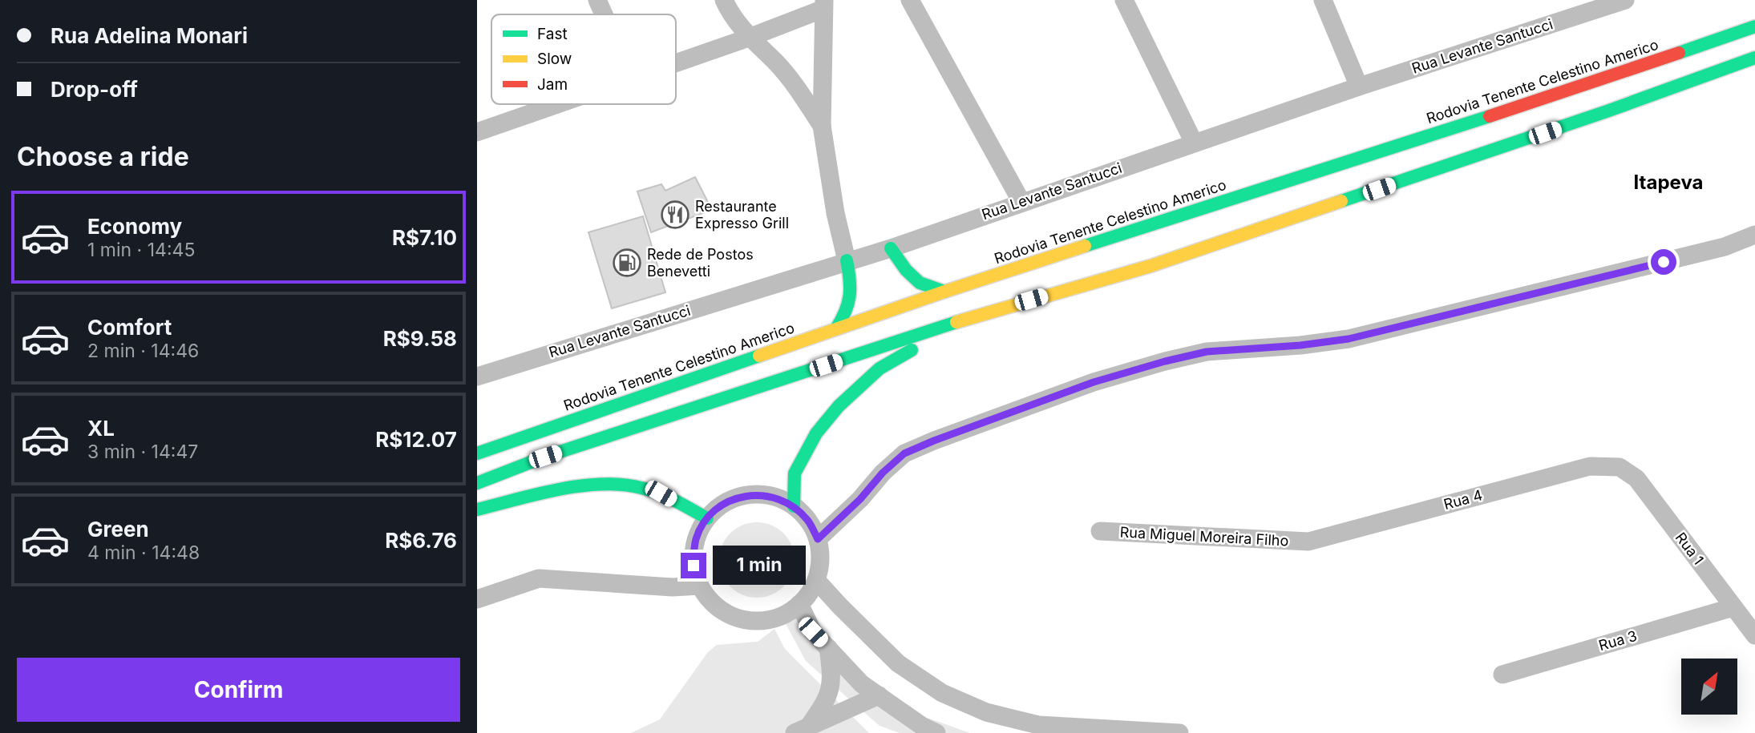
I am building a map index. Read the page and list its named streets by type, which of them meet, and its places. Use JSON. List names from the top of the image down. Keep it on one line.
{"streets":{"highway":["Rodovia Tenente Celestino Americo"],"street":["Rua Levante Santucci","Rua 4","Rua Miguel Moreira Filho","Rua 1","Rua 3"]},"crossings":[["Rua 4","Rua Miguel Moreira Filho"],["Rua 4","Rua 1"],["Rua 1","Rua 3"]],"districts":["Itapeva"],"places":{"restaurant":["Restaurante Expresso Grill"],"fuel station":["Rede de Postos Benevetti"]},"legend":["Fast","Slow","Jam"],"north":"top right","page":{"banner":["Rua Adelina Monari","Drop-off"],"heading":"Choose a ride","list":[{"name":"Economy","note":"1 min · 14:45","value":"R$7.10"},{"name":"Comfort","note":"2 min · 14:46","value":"R$9.58"},{"name":"XL","note":"3 min · 14:47","value":"R$12.07"},{"name":"Green","note":"4 min · 14:48","value":"R$6.76"}],"bubble":"1 min","buttons":"Confirm"}}
